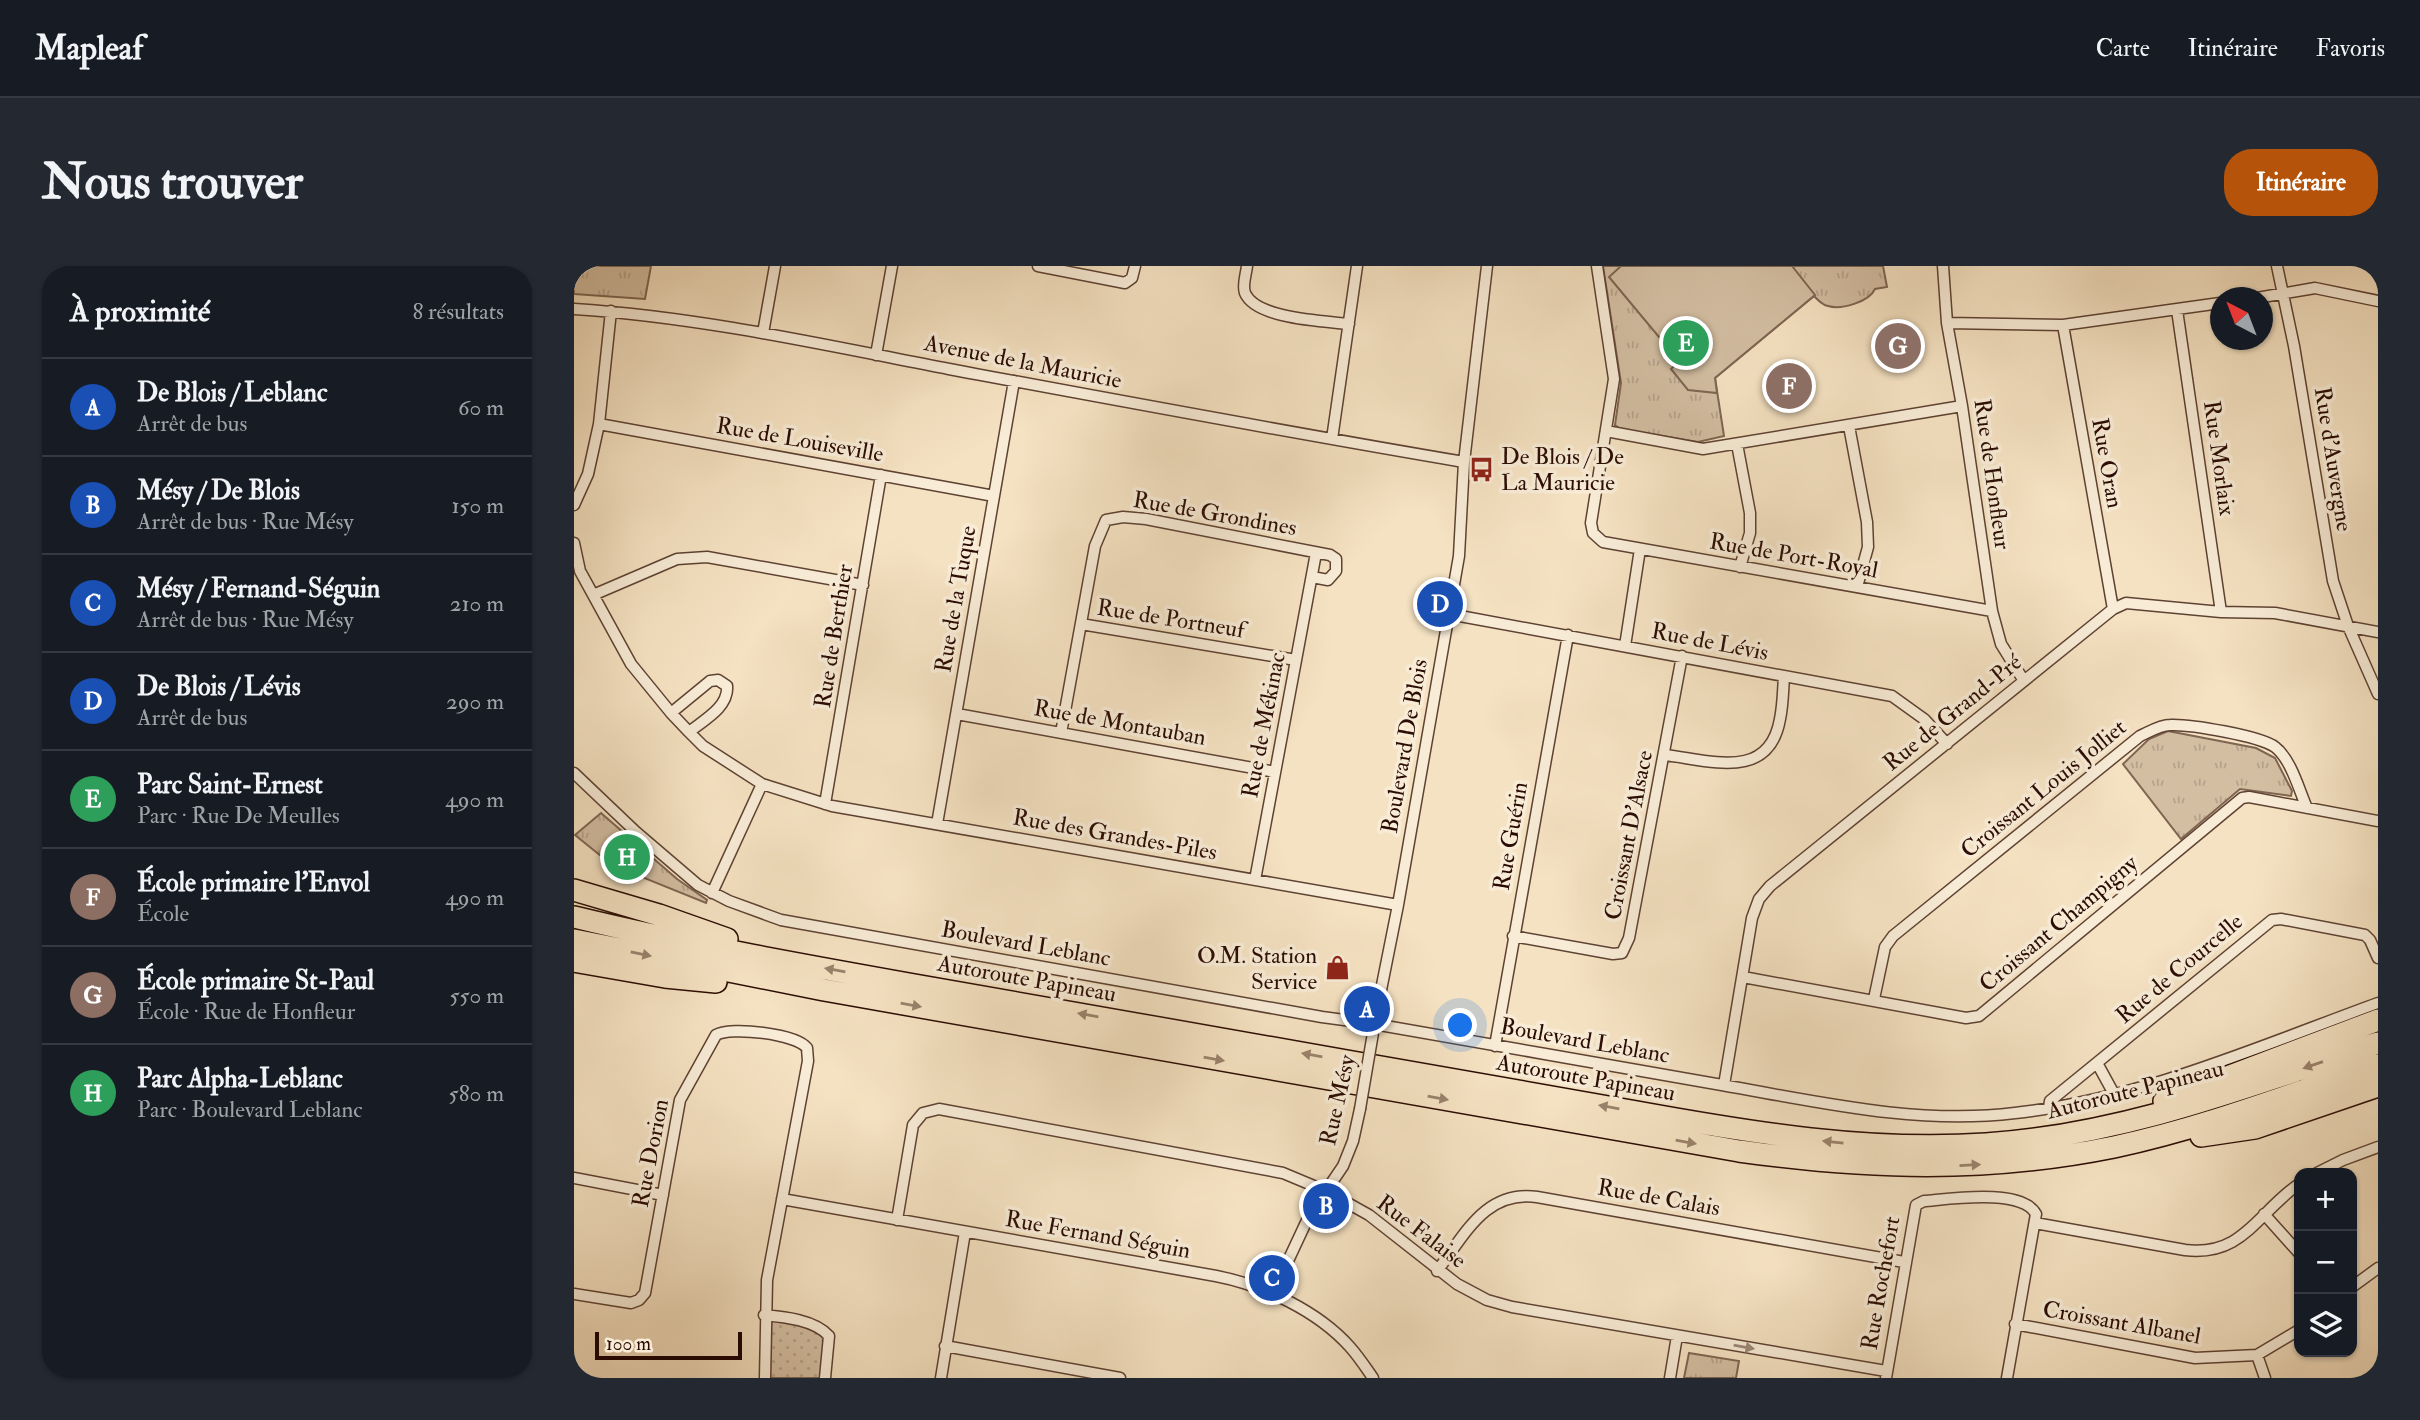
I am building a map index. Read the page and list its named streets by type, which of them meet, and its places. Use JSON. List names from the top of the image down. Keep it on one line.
{"streets":{"highway":["Autoroute Papineau"],"street":["Avenue de la Mauricie","Rue de Louiseville","Rue Morlaix","Rue d'Auvergne","Rue Oran","Rue de Honfleur","Rue de Grondines","Rue de Port-Royal","Rue de la Tuque","Rue de Portneuf","Rue de Berthier","Rue de Lévis","Rue de Grand-Pré","Rue de Montauban","Rue de Mékinac","Boulevard De Blois","Croissant Louis Jolliet","Rue des Grandes-Piles","Croissant D'Alsace","Rue Guérin","Croissant Champigny","Boulevard Leblanc","Rue de Courcelle","Rue Mésy","Rue Dorion","Rue de Calais","Rue Falaise","Rue Fernand Séguin","Rue Rochefort","Croissant Albanel"]},"crossings":[["Avenue de la Mauricie","Rue de la Tuque"],["Avenue de la Mauricie","Boulevard De Blois"],["Rue de Louiseville","Rue de la Tuque"],["Rue de Louiseville","Rue de Berthier"],["Rue Oran","Rue de Grand-Pré"],["Rue de Honfleur","Rue de Port-Royal"],["Rue de Honfleur","Rue de Grand-Pré"],["Rue de Grondines","Rue de Portneuf"],["Rue de Grondines","Rue de Mékinac"],["Rue de la Tuque","Rue de Montauban"],["Rue de la Tuque","Rue des Grandes-Piles"],["Rue de Portneuf","Rue de Mékinac"],["Rue de Berthier","Rue des Grandes-Piles"],["Rue de Lévis","Rue de Grand-Pré"],["Rue de Lévis","Boulevard De Blois"],["Rue de Lévis","Croissant D'Alsace"],["Rue de Lévis","Rue Guérin"],["Rue de Grand-Pré","Croissant Champigny"],["Rue de Grand-Pré","Boulevard Leblanc"],["Rue de Montauban","Rue de Mékinac"],["Rue de Mékinac","Rue des Grandes-Piles"],["Boulevard De Blois","Rue des Grandes-Piles"],["Boulevard De Blois","Boulevard Leblanc"],["Boulevard De Blois","Rue Mésy"],["Croissant Louis Jolliet","Croissant Champigny"],["Croissant D'Alsace","Rue Guérin"],["Rue Guérin","Boulevard Leblanc"],["Boulevard Leblanc","Rue de Courcelle"],["Boulevard Leblanc","Rue Mésy"],["Rue Mésy","Rue Falaise"],["Rue Mésy","Rue Fernand Séguin"],["Rue Dorion","Rue Fernand Séguin"],["Rue de Calais","Rue Falaise"],["Rue de Calais","Rue Rochefort"],["Rue Falaise","Rue Fernand Séguin"],["Rue Falaise","Rue Rochefort"]],"places":{"bus stop":["De Blois / De La Mauricie"],"shop":["O.M. Station Service"]},"scale_bar":"100 m","north":"top left","page":{"header":"Mapleaf","nav":["Carte","Itinéraire","Favoris"],"buttons":"Itinéraire","title":"Nous trouver","heading":["À proximité","8 résultats"],"pins":["E","G","F","D","H","A","B","C"],"list":[{"mark":"A","name":"De Blois / Leblanc","note":"Arrêt de bus","value":"60 m"},{"mark":"B","name":"Mésy / De Blois","note":"Arrêt de bus · Rue Mésy","value":"150 m"},{"mark":"C","name":"Mésy / Fernand-Séguin","note":"Arrêt de bus · Rue Mésy","value":"210 m"},{"mark":"D","name":"De Blois / Lévis","note":"Arrêt de bus","value":"290 m"},{"mark":"E","name":"Parc Saint-Ernest","note":"Parc · Rue De Meulles","value":"490 m"},{"mark":"F","name":"École primaire l'Envol","note":"École","value":"490 m"},{"mark":"G","name":"École primaire St-Paul","note":"École · Rue de Honfleur","value":"550 m"},{"mark":"H","name":"Parc Alpha-Leblanc","note":"Parc · Boulevard Leblanc","value":"580 m"}],"map_buttons":["+","−"],"scale":"100 m"}}
